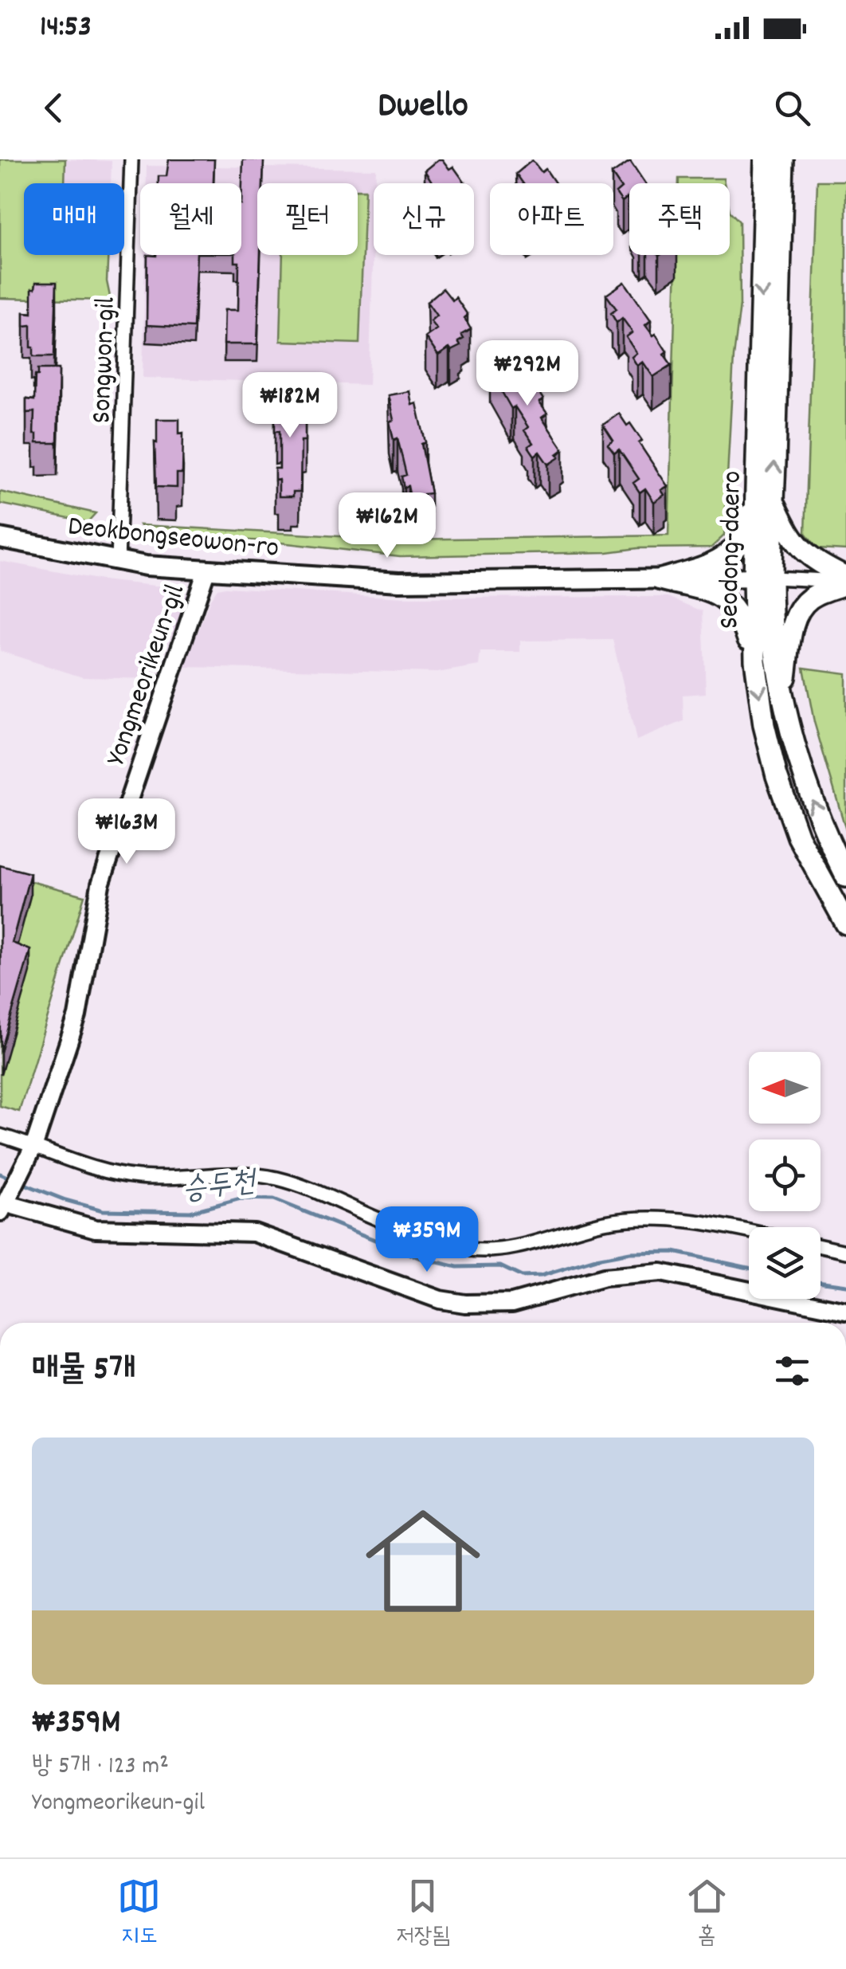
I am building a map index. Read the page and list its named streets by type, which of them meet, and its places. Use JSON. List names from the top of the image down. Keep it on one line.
{"streets":{"main road":["Deokbongseowon-ro","Seodong-daero"],"street":["Songwon-gil","Yongmeorikeun-gil"]},"crossings":[["Songwon-gil","Deokbongseowon-ro"],["Deokbongseowon-ro","Seodong-daero"],["Deokbongseowon-ro","Yongmeorikeun-gil"]],"water":["승두천"],"north":"left","page":{"status":"14:53","header":"Dwello","chip":["매매","월세","필터","신규","아파트","주택"],"price":["₩292M","₩182M","₩162M","₩163M","₩359M"],"heading":"매물 5개","list":[{"name":"₩359M","note":"방 5개 · 123 m² · Yongmeorikeun-gil"}],"tabs":["지도","저장됨","홈"]}}
